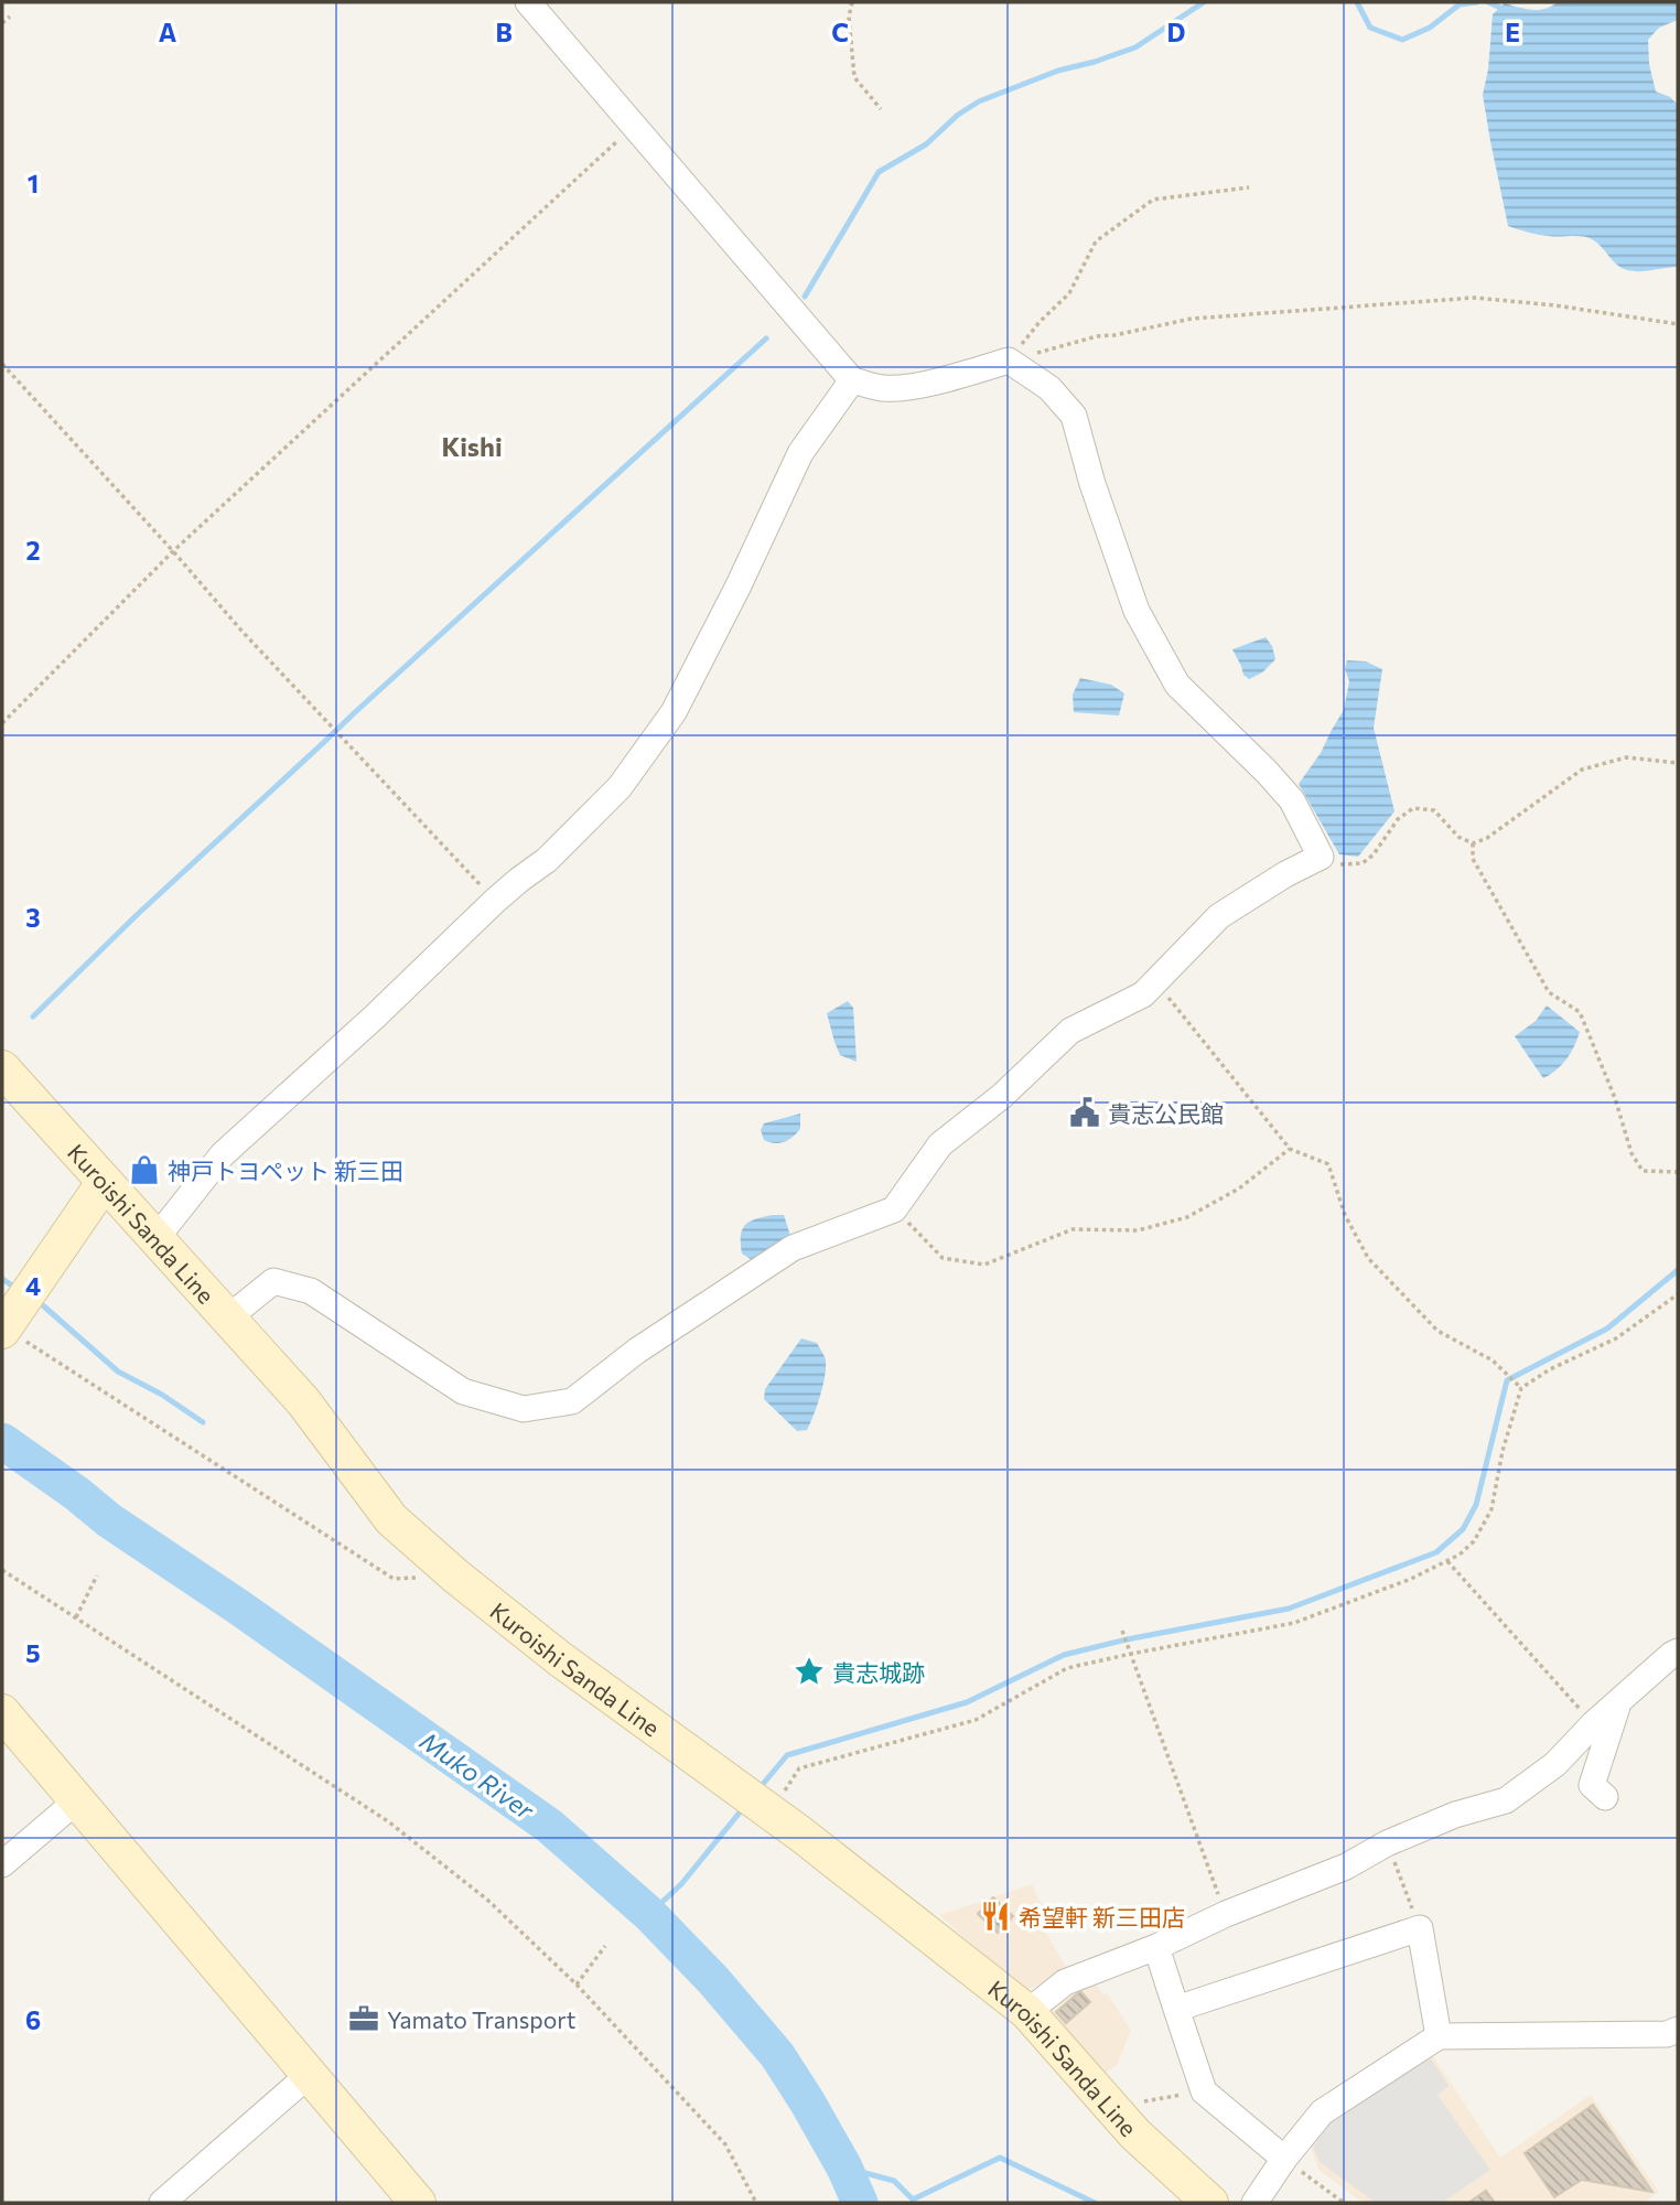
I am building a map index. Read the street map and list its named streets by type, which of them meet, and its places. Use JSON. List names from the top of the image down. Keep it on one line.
{"streets":{"main road":["Kuroishi Sanda Line"]},"districts":["Kishi"],"water":["Muko River"],"places":{"public building":["貴志公民館"],"shop":["神戸トヨペット 新三田"],"place":["貴志城跡"],"restaurant":["希望軒 新三田店"],"office":["Yamato Transport"]},"grid":{"columns":["A","B","C","D","E"],"rows":["1","2","3","4","5","6"]}}
